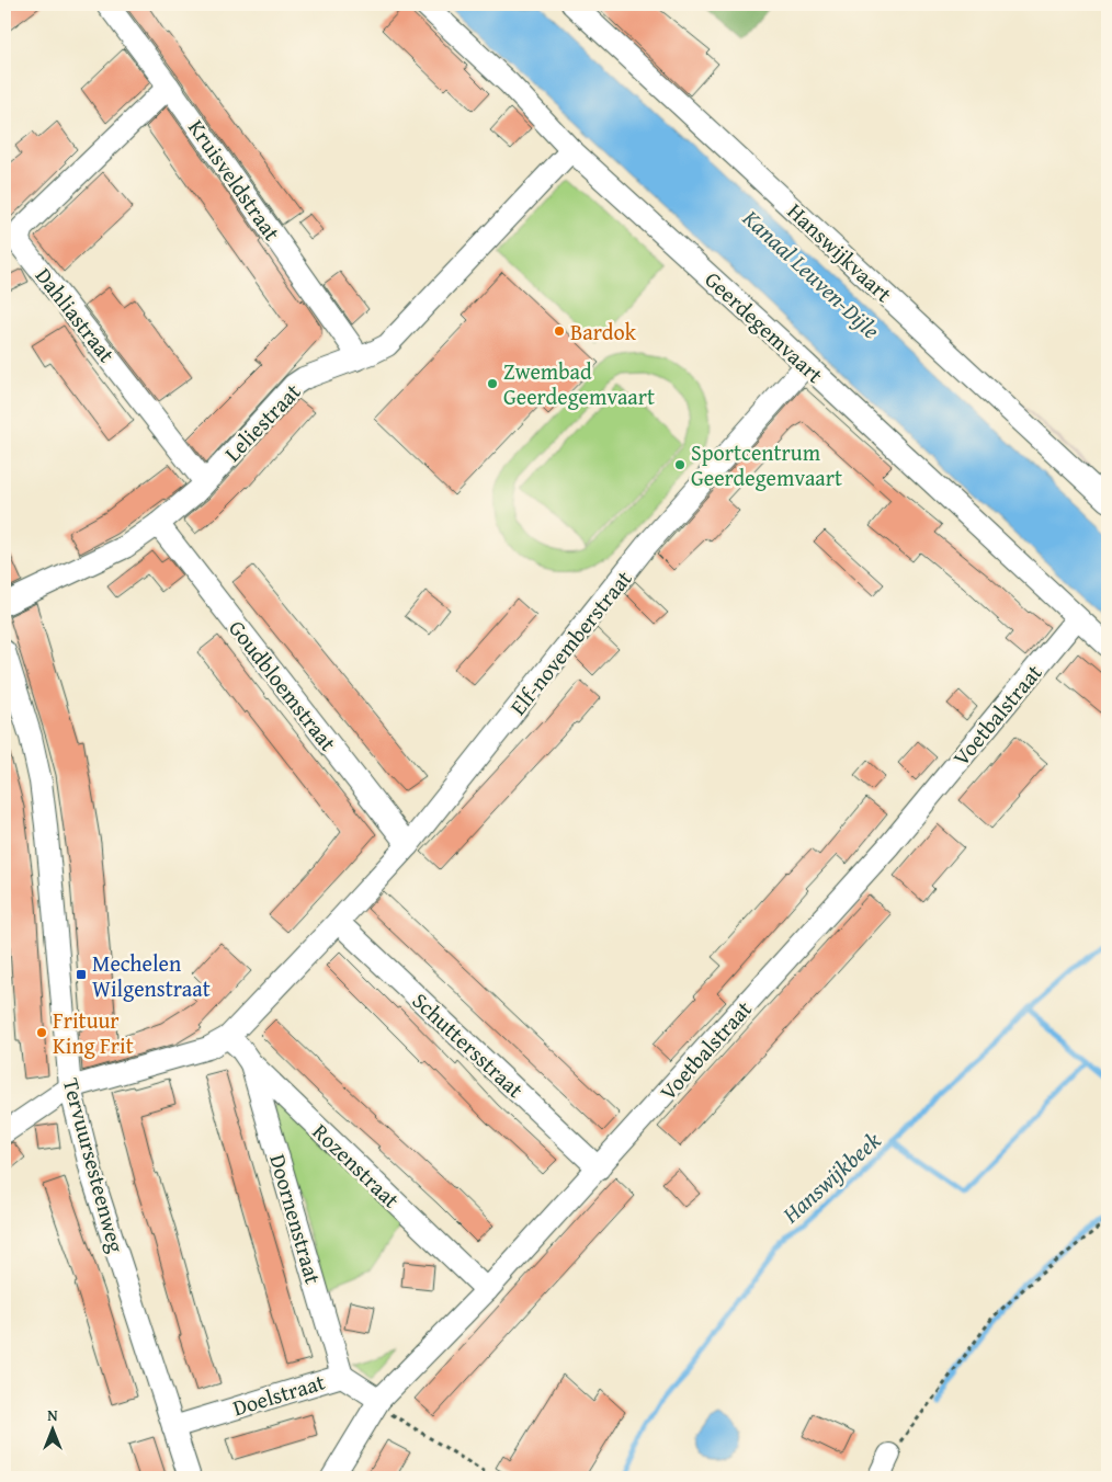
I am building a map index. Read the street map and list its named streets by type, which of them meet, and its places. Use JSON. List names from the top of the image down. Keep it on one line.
{"streets":{"street":["Kruisveldstraat","Hanswijkvaart","Dahliastraat","Geerdegemvaart","Leliestraat","Elf-novemberstraat","Goudbloemstraat","Voetbalstraat","Schuttersstraat","Tervuursesteenweg","Rozenstraat","Doornenstraat","Doelstraat"]},"crossings":[["Kruisveldstraat","Dahliastraat"],["Kruisveldstraat","Leliestraat"],["Dahliastraat","Leliestraat"],["Geerdegemvaart","Leliestraat"],["Geerdegemvaart","Elf-novemberstraat"],["Geerdegemvaart","Voetbalstraat"],["Leliestraat","Goudbloemstraat"],["Elf-novemberstraat","Goudbloemstraat"],["Elf-novemberstraat","Schuttersstraat"],["Elf-novemberstraat","Tervuursesteenweg"],["Elf-novemberstraat","Rozenstraat"],["Voetbalstraat","Schuttersstraat"],["Voetbalstraat","Rozenstraat"],["Voetbalstraat","Doelstraat"],["Tervuursesteenweg","Doelstraat"],["Rozenstraat","Doornenstraat"],["Doornenstraat","Doelstraat"]],"water":["Kanaal Leuven-Dijle","Hanswijkbeek"],"places":{"other":["Bardok","Zwembad Geerdegemvaart","Sportcentrum Geerdegemvaart","Frituur King Frit"],"transit":["Mechelen Wilgenstraat"]},"north":"top"}
